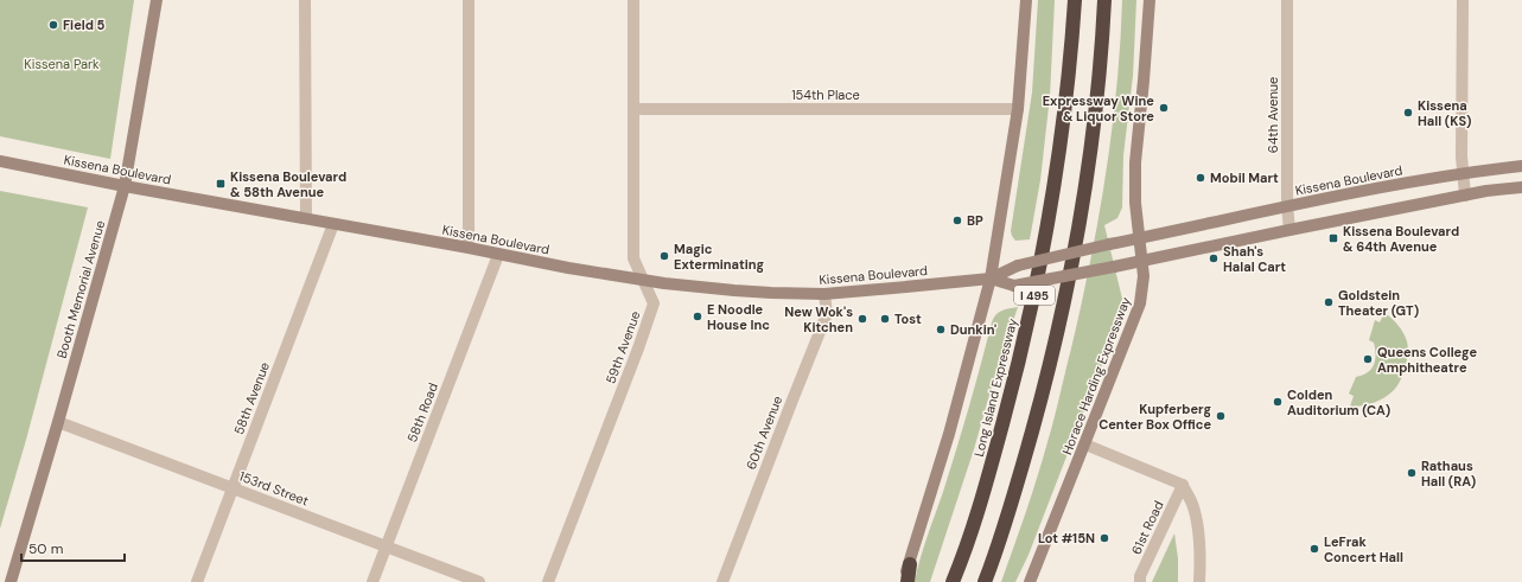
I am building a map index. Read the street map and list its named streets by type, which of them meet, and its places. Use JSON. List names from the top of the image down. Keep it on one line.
{"streets":{"highway":["I 495","Long Island Expressway"],"main road":["Kissena Boulevard","Booth Memorial Avenue","Horace Harding Expressway"],"street":["154th Place","64th Avenue","59th Avenue","58th Avenue","58th Road","60th Avenue","153rd Street","61st Road"]},"crossings":[["154th Place","59th Avenue"],["64th Avenue","Kissena Boulevard"],["Kissena Boulevard","Booth Memorial Avenue"],["Kissena Boulevard","59th Avenue"],["Kissena Boulevard","Horace Harding Expressway"],["Kissena Boulevard","58th Avenue"],["Kissena Boulevard","58th Road"],["Kissena Boulevard","60th Avenue"],["Booth Memorial Avenue","153rd Street"],["58th Avenue","153rd Street"],["58th Road","153rd Street"]],"parks":["Kissena Park"],"places":{"other":["Field 5","Expressway Wine & Liquor Store","Kissena Hall (KS)","Mobil Mart","BP","Magic Exterminating","Shah's Halal Cart","Goldstein Theater (GT)","E Noodle House Inc","New Wok's Kitchen","Tost","Dunkin'","Queens College Amphitheatre","Colden Auditorium (CA)","Kupferberg Center Box Office","Rathaus Hall (RA)","Lot #15N","LeFrak Concert Hall"],"transit":["Kissena Boulevard & 58th Avenue","Kissena Boulevard & 64th Avenue"]},"scale_bar":"50 m"}
